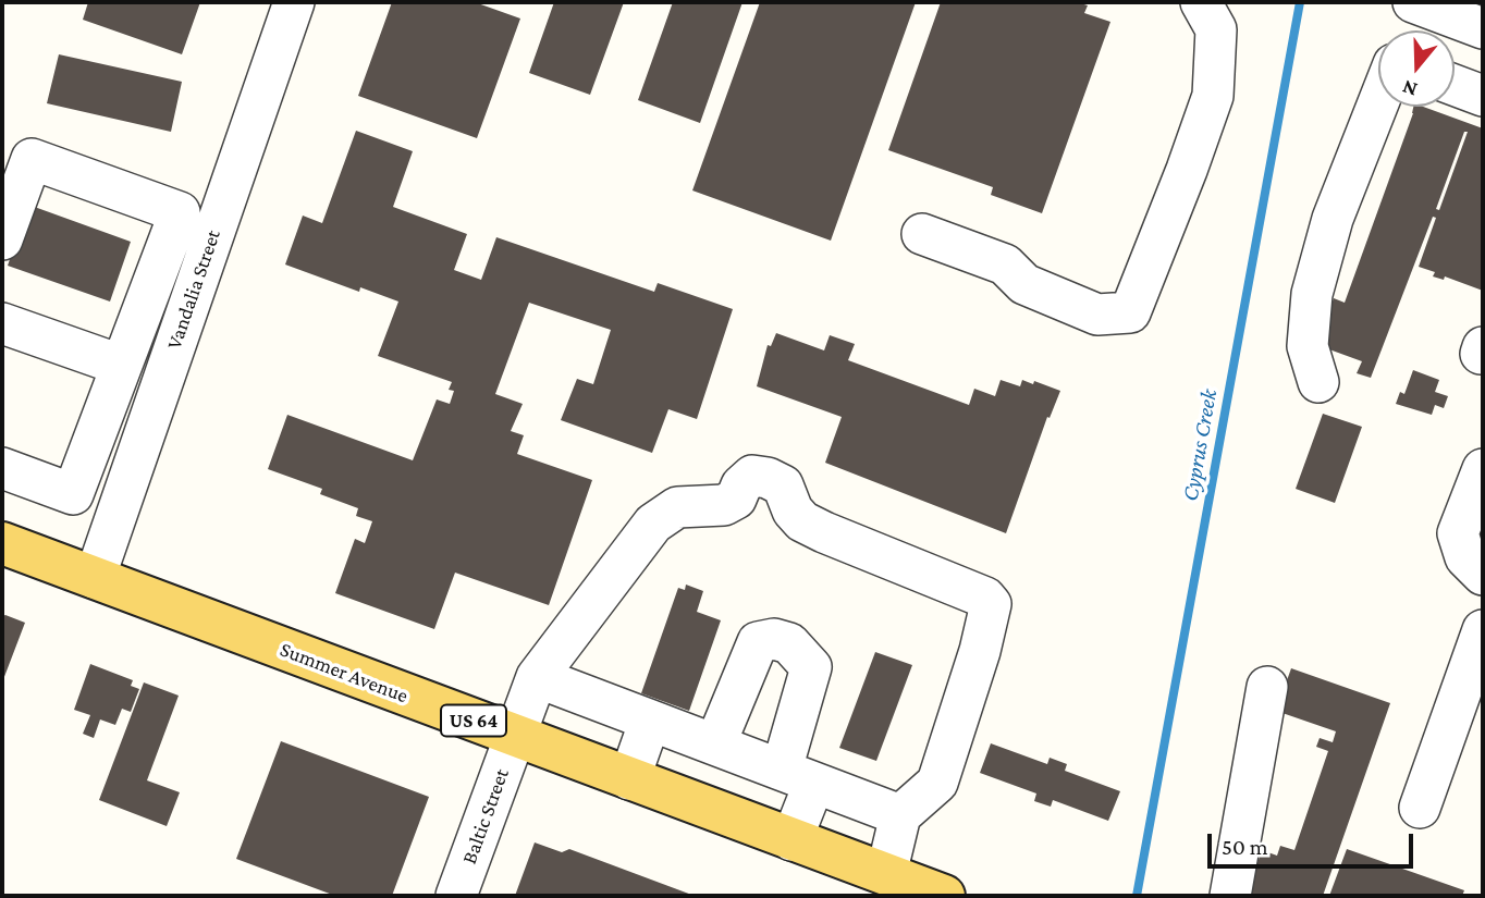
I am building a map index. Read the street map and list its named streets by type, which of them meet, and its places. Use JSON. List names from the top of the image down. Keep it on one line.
{"streets":{"main road":["Summer Avenue","US 64"],"street":["Vandalia Street","Baltic Street"]},"crossings":[["Vandalia Street","Summer Avenue"],["Summer Avenue","Baltic Street"]],"water":["Cyprus Creek"],"scale_bar":"50 m","north":"bottom"}
